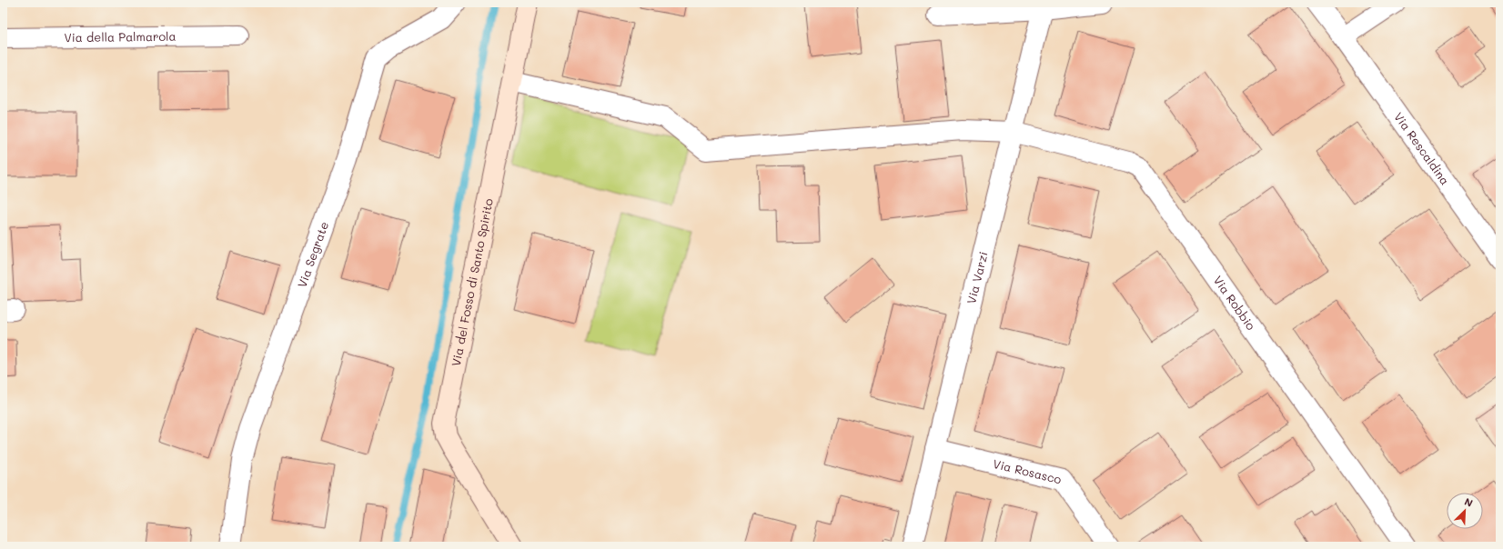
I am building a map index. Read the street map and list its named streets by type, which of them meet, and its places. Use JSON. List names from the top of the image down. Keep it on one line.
{"streets":{"street":["Via della Palmarola","Via Rescaldina","Via Segrate","Via Varzi","Via del Fosso di Santo Spirito","Via Robbio","Via Rosasco"]},"crossings":[["Via Varzi","Via Robbio"],["Via Varzi","Via Rosasco"],["Via del Fosso di Santo Spirito","Via Robbio"]],"north":"top right"}
